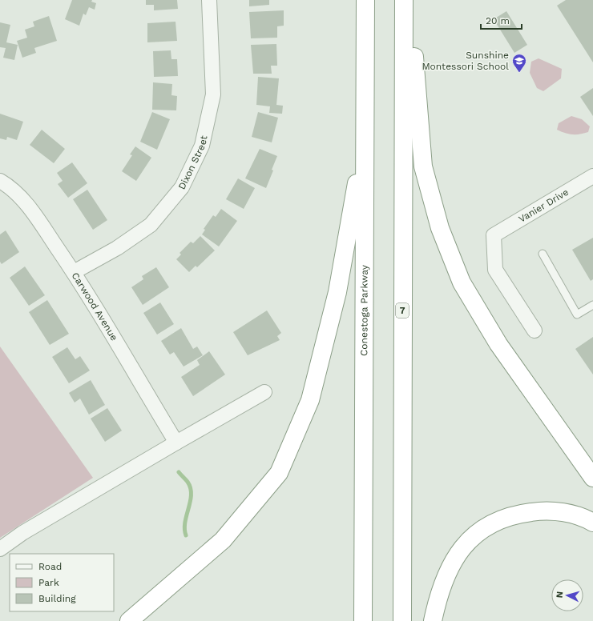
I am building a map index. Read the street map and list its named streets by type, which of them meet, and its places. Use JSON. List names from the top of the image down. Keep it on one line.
{"streets":{"highway":["Conestoga Parkway","7"],"street":["Dixon Street","Vanier Drive","Carwood Avenue"]},"crossings":[["Dixon Street","Carwood Avenue"]],"places":{"school or university":["Sunshine Montessori School"]},"legend":["Road","Park","Building"],"scale_bar":"20 m","north":"left"}
